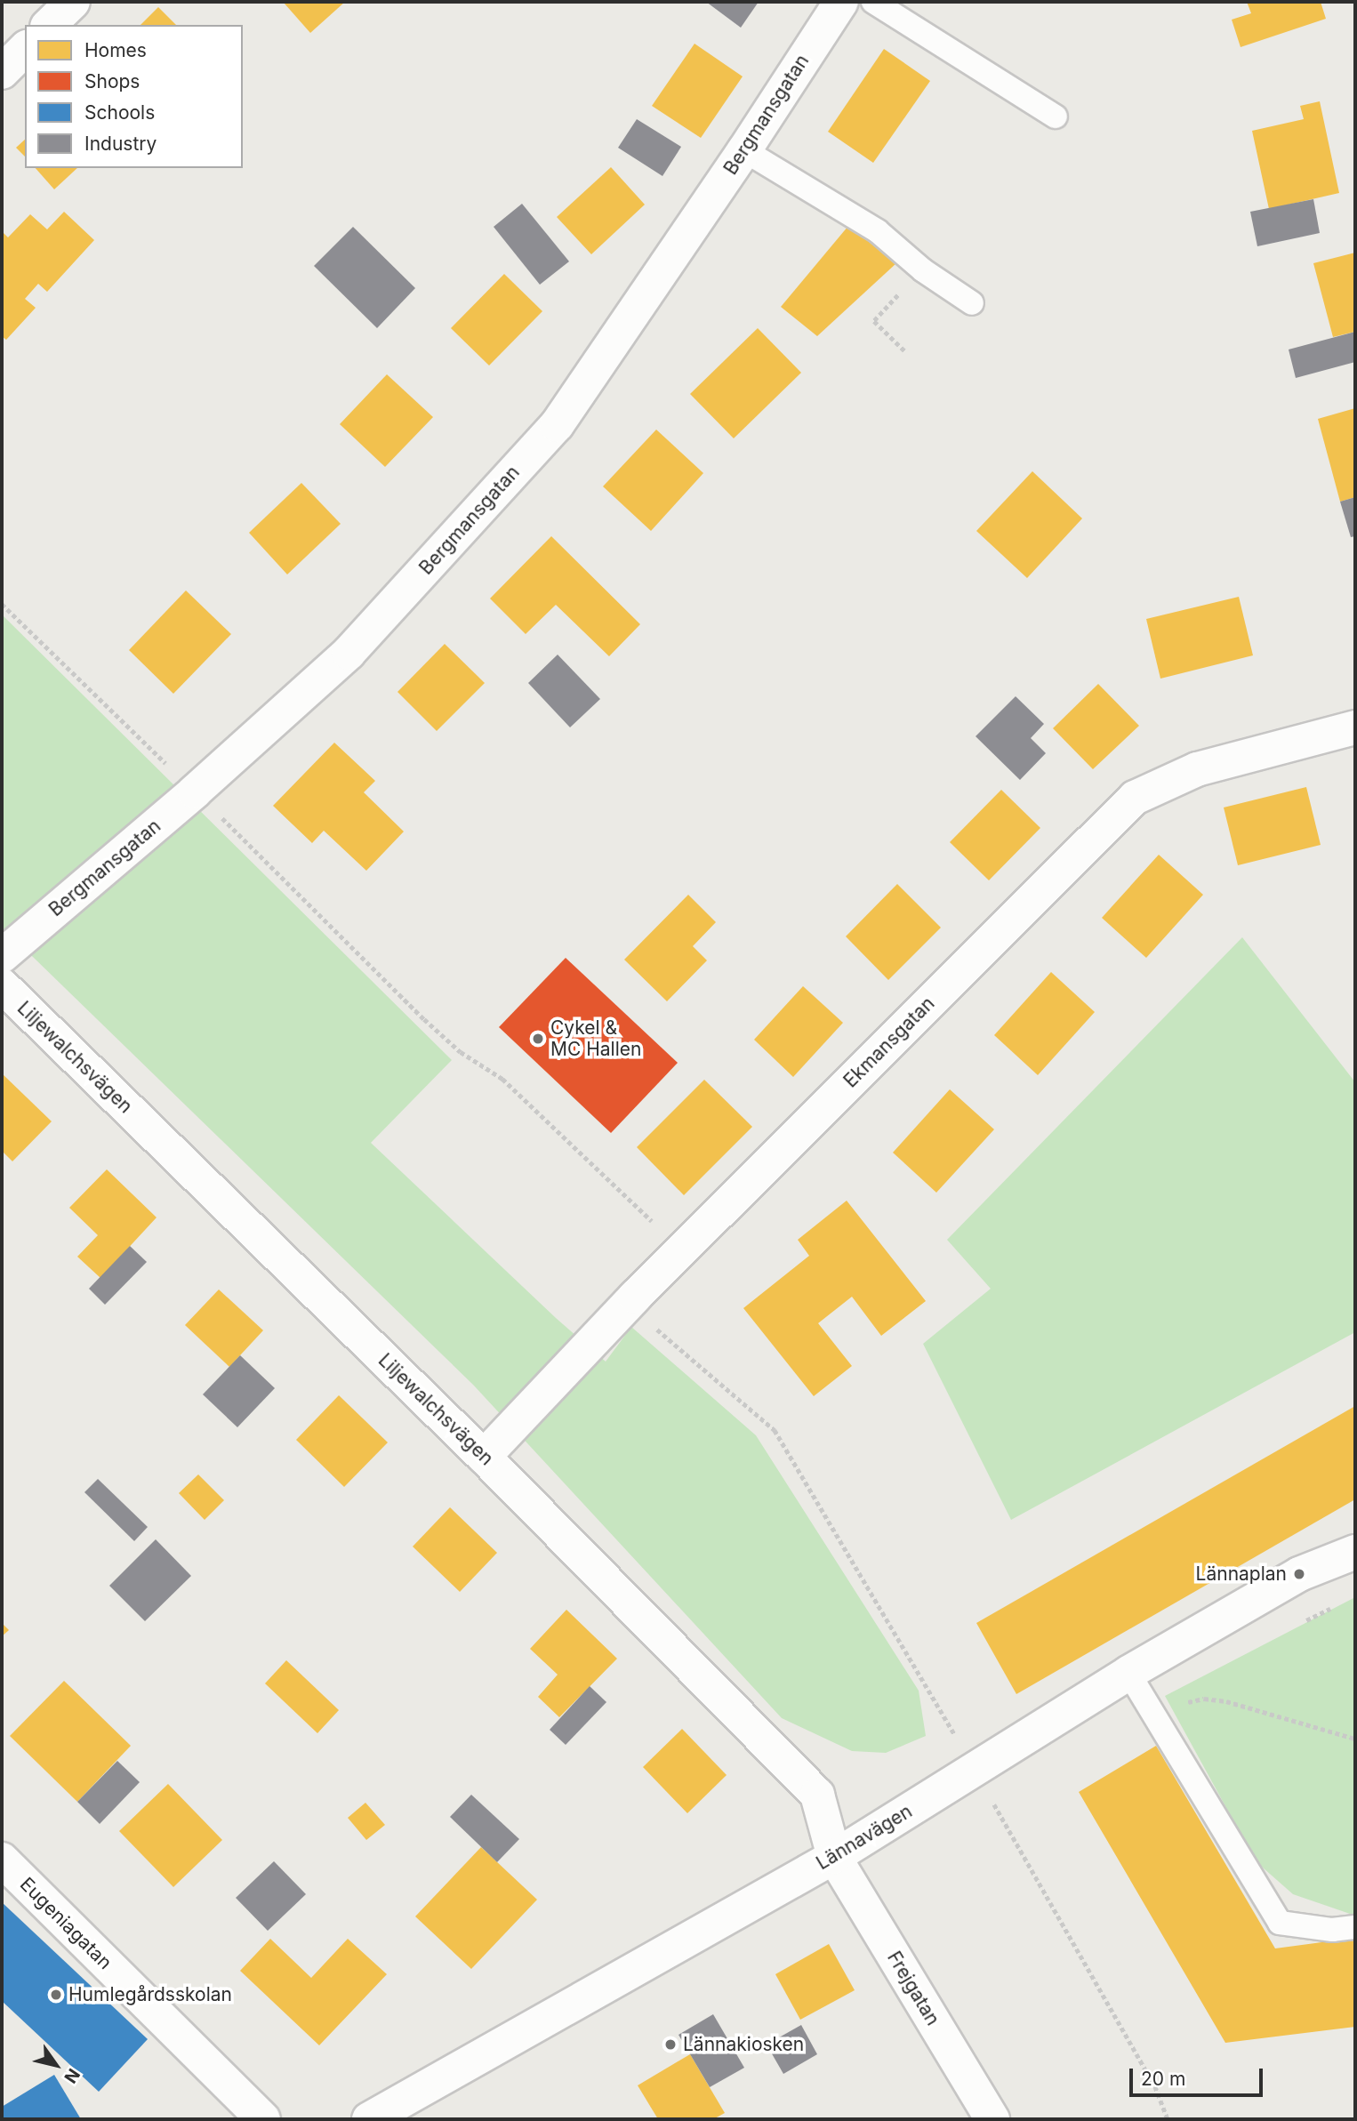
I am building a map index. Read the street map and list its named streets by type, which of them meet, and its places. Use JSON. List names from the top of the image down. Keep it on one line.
{"streets":{"street":["Bergmansgatan","Ekmansgatan","Liljewalchsvägen","Lännavägen","Eugeniagatan","Frejgatan"]},"crossings":[["Ekmansgatan","Liljewalchsvägen"],["Liljewalchsvägen","Lännavägen"],["Liljewalchsvägen","Frejgatan"],["Lännavägen","Frejgatan"]],"places":["Cykel & MC Hallen","Lännaplan","Humlegårdsskolan","Lännakiosken"],"legend":["Homes","Shops","Schools","Industry"],"scale_bar":"20 m","north":"bottom right"}
